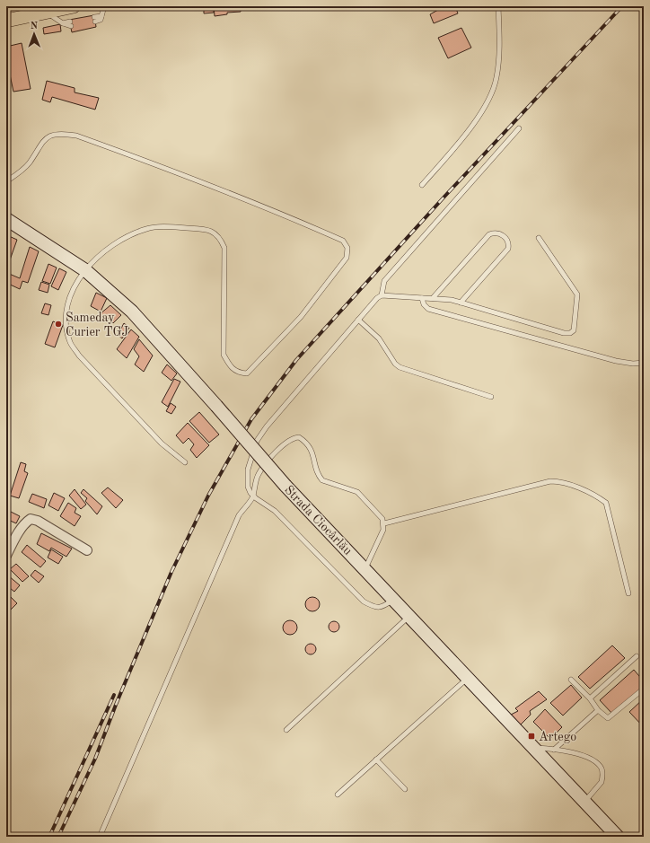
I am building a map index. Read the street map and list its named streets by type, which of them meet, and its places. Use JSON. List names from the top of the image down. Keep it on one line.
{"streets":{"main road":["Strada Ciocârlău"]},"places":{"other":["Sameday Curier TGJ"],"transit":["Artego"]},"north":"top"}
